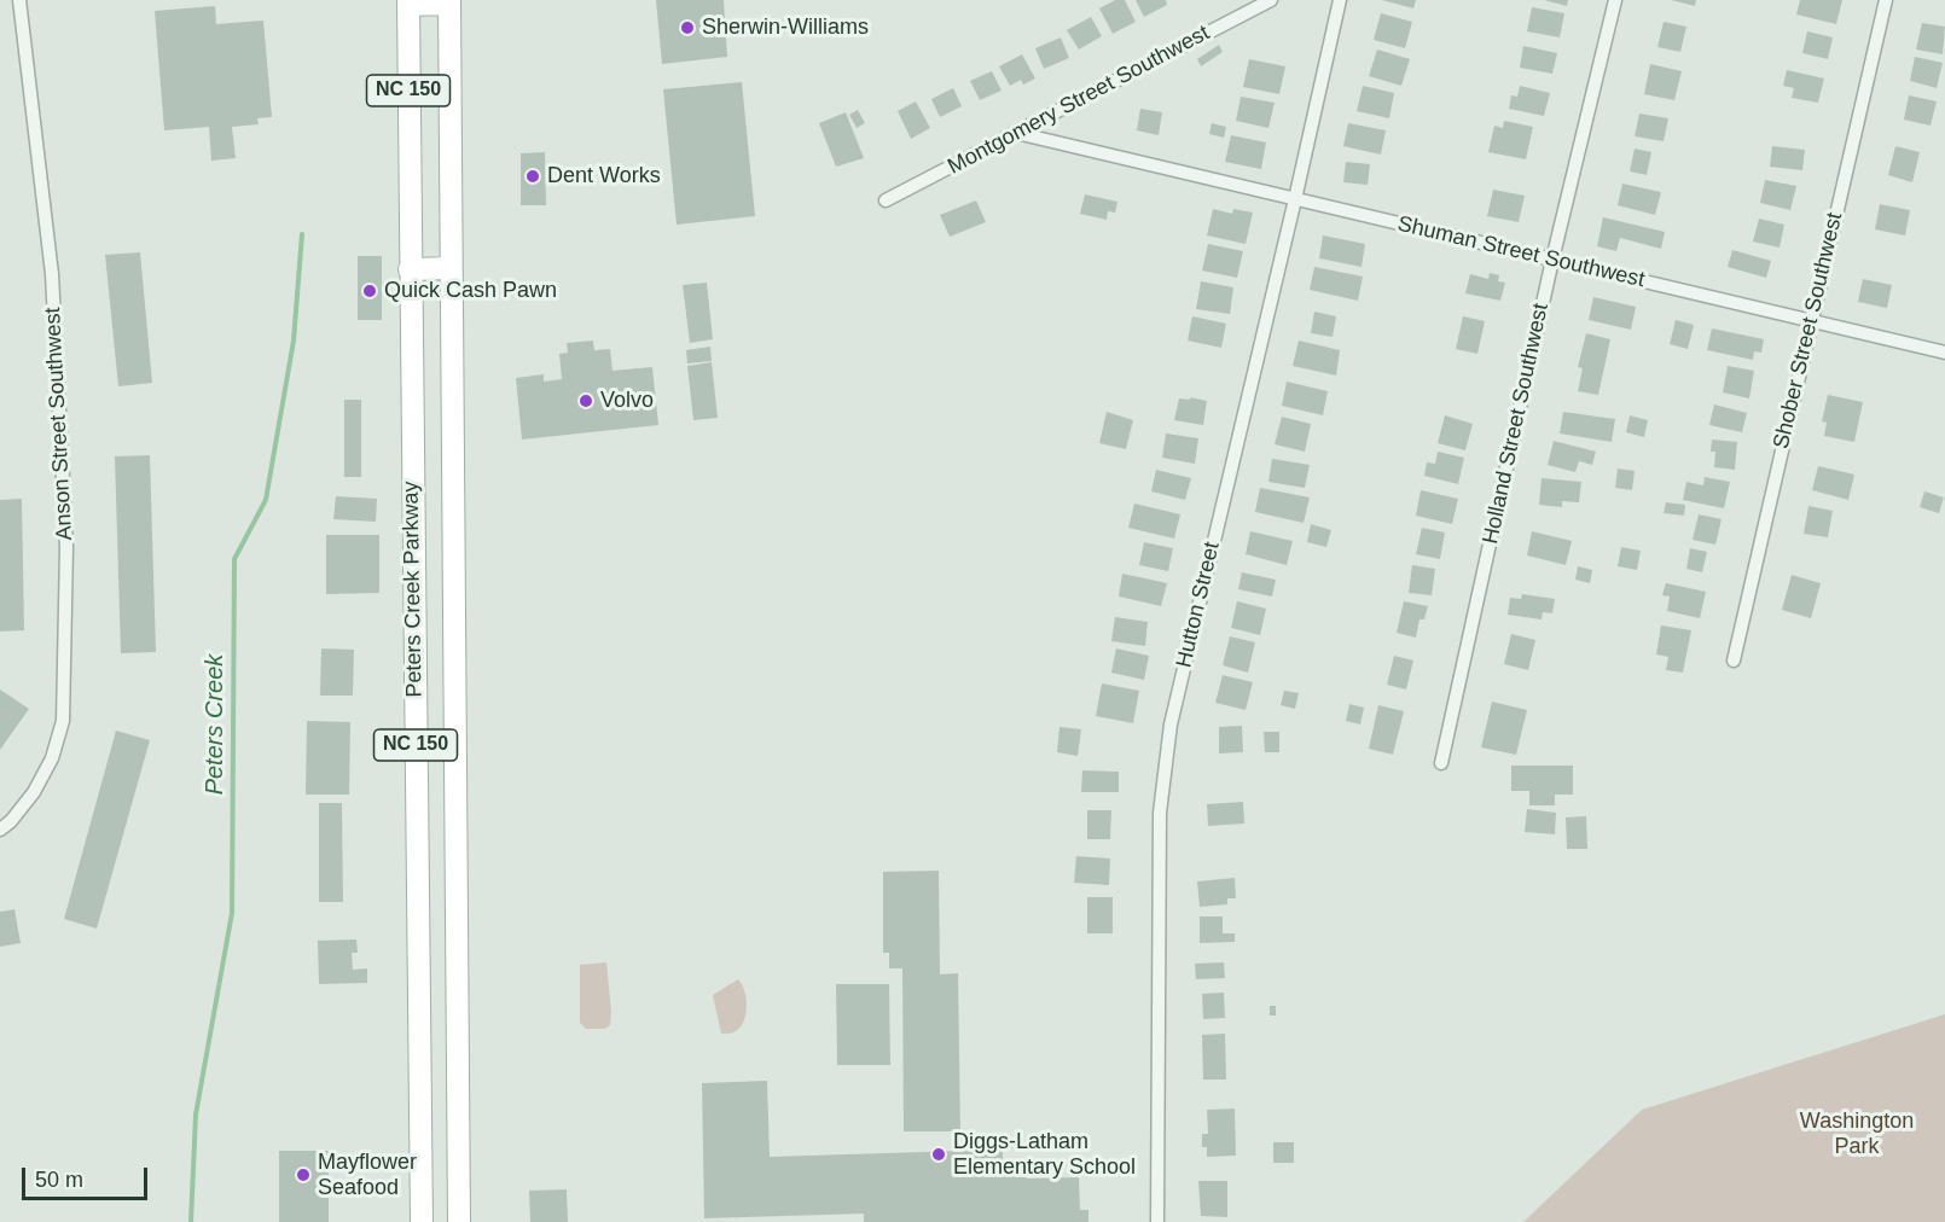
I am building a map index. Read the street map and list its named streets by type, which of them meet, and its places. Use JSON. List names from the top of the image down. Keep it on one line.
{"streets":{"main road":["NC 150","Peters Creek Parkway"],"street":["Montgomery Street Southwest","Shuman Street Southwest","Shober Street Southwest","Anson Street Southwest","Holland Street Southwest","Hutton Street"]},"crossings":[["Montgomery Street Southwest","Shuman Street Southwest"],["Shuman Street Southwest","Shober Street Southwest"],["Shuman Street Southwest","Holland Street Southwest"],["Shuman Street Southwest","Hutton Street"]],"water":["Peters Creek"],"parks":["Washington Park"],"places":["Sherwin-Williams","Dent Works","Quick Cash Pawn","Volvo","Diggs-Latham Elementary School","Mayflower Seafood"],"scale_bar":"50 m"}
